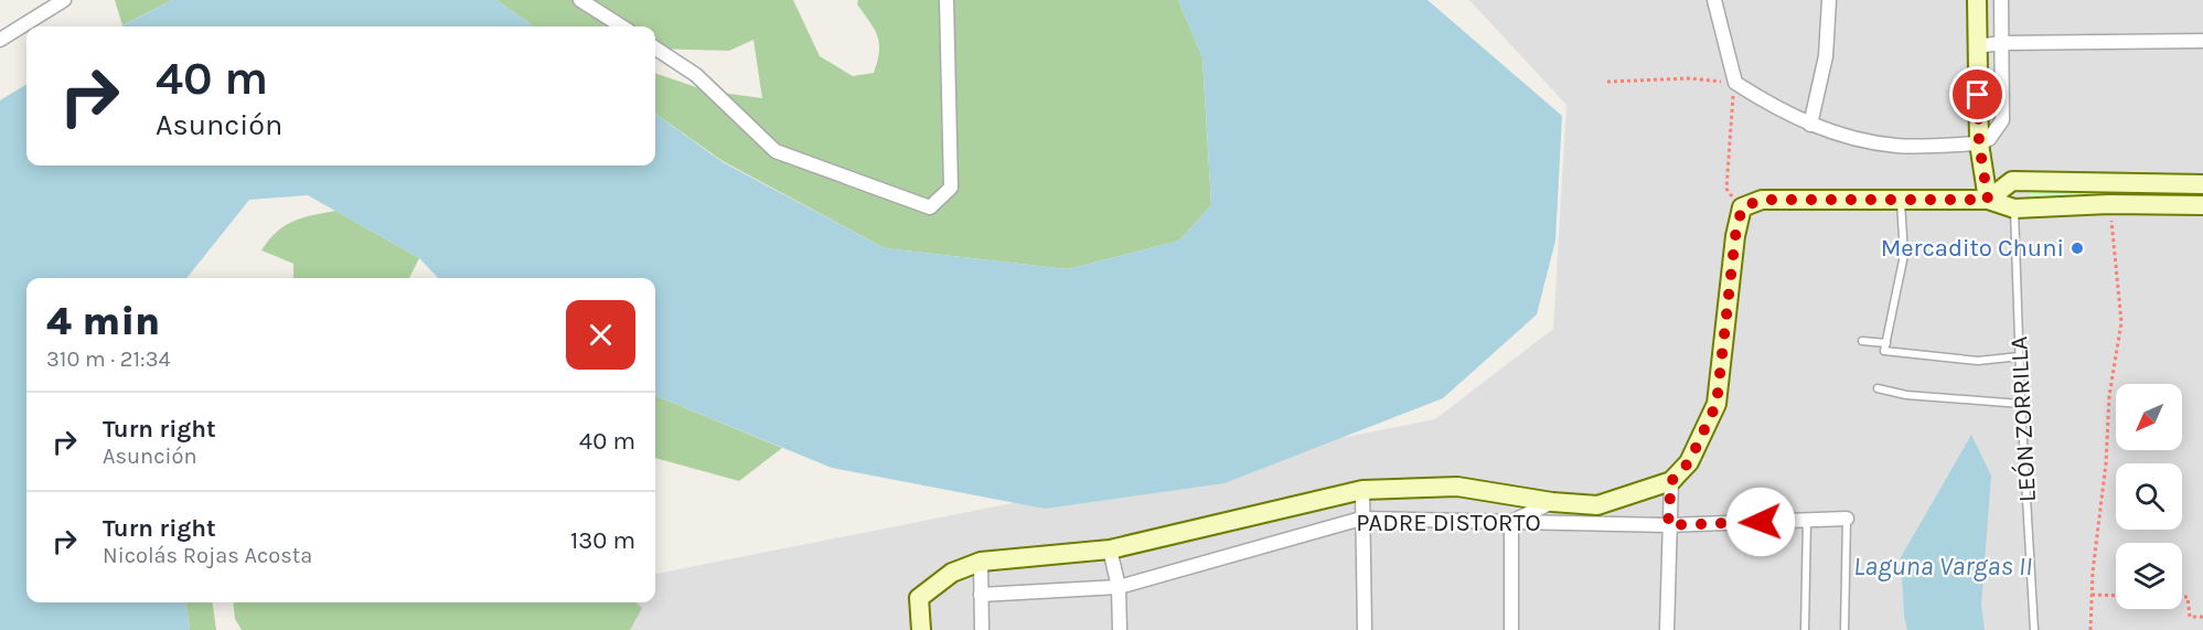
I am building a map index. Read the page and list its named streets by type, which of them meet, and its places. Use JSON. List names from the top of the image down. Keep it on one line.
{"streets":{"street":["PADRE DISTORTO"],"lane":["LEÓN ZORRILLA"]},"water":["Laguna Vargas II"],"places":["Mercadito Chuni"],"north":"bottom left","page":{"turn":["40 m","Asunción"],"heading":["4 min","310 m · 21:34"],"list":[{"name":"Turn right","note":"Asunción","value":"40 m"},{"name":"Turn right","note":"Nicolás Rojas Acosta","value":"130 m"}]}}
